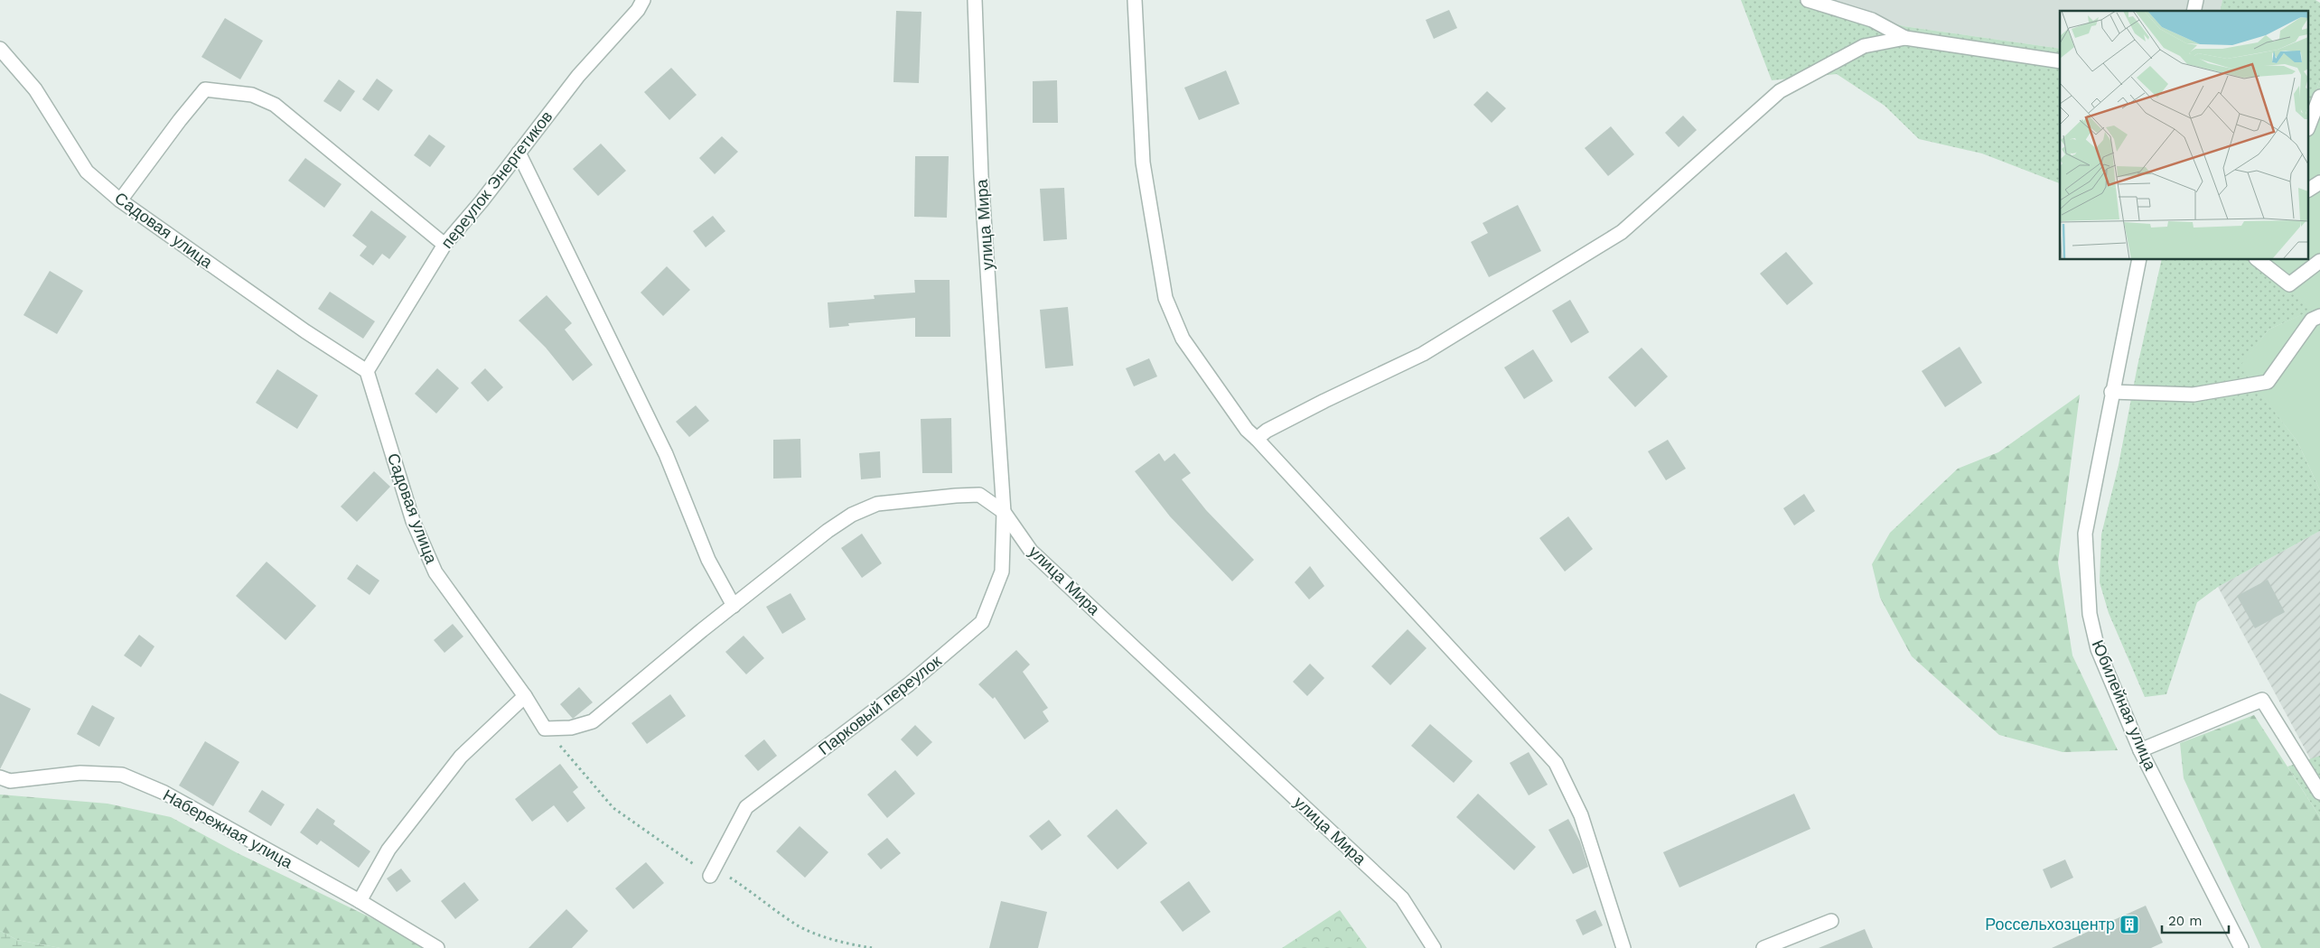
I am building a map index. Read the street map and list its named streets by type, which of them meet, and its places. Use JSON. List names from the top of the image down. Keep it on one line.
{"streets":{"street":["переулок Энергетиков","улица Мира","Садовая улица","Парковый переулок","Юбилейная улица","Набережная улица"]},"crossings":[["переулок Энергетиков","Садовая улица"],["улица Мира","Парковый переулок"]],"places":{"building":["Россельхозцентр"]},"scale_bar":"20 m"}
